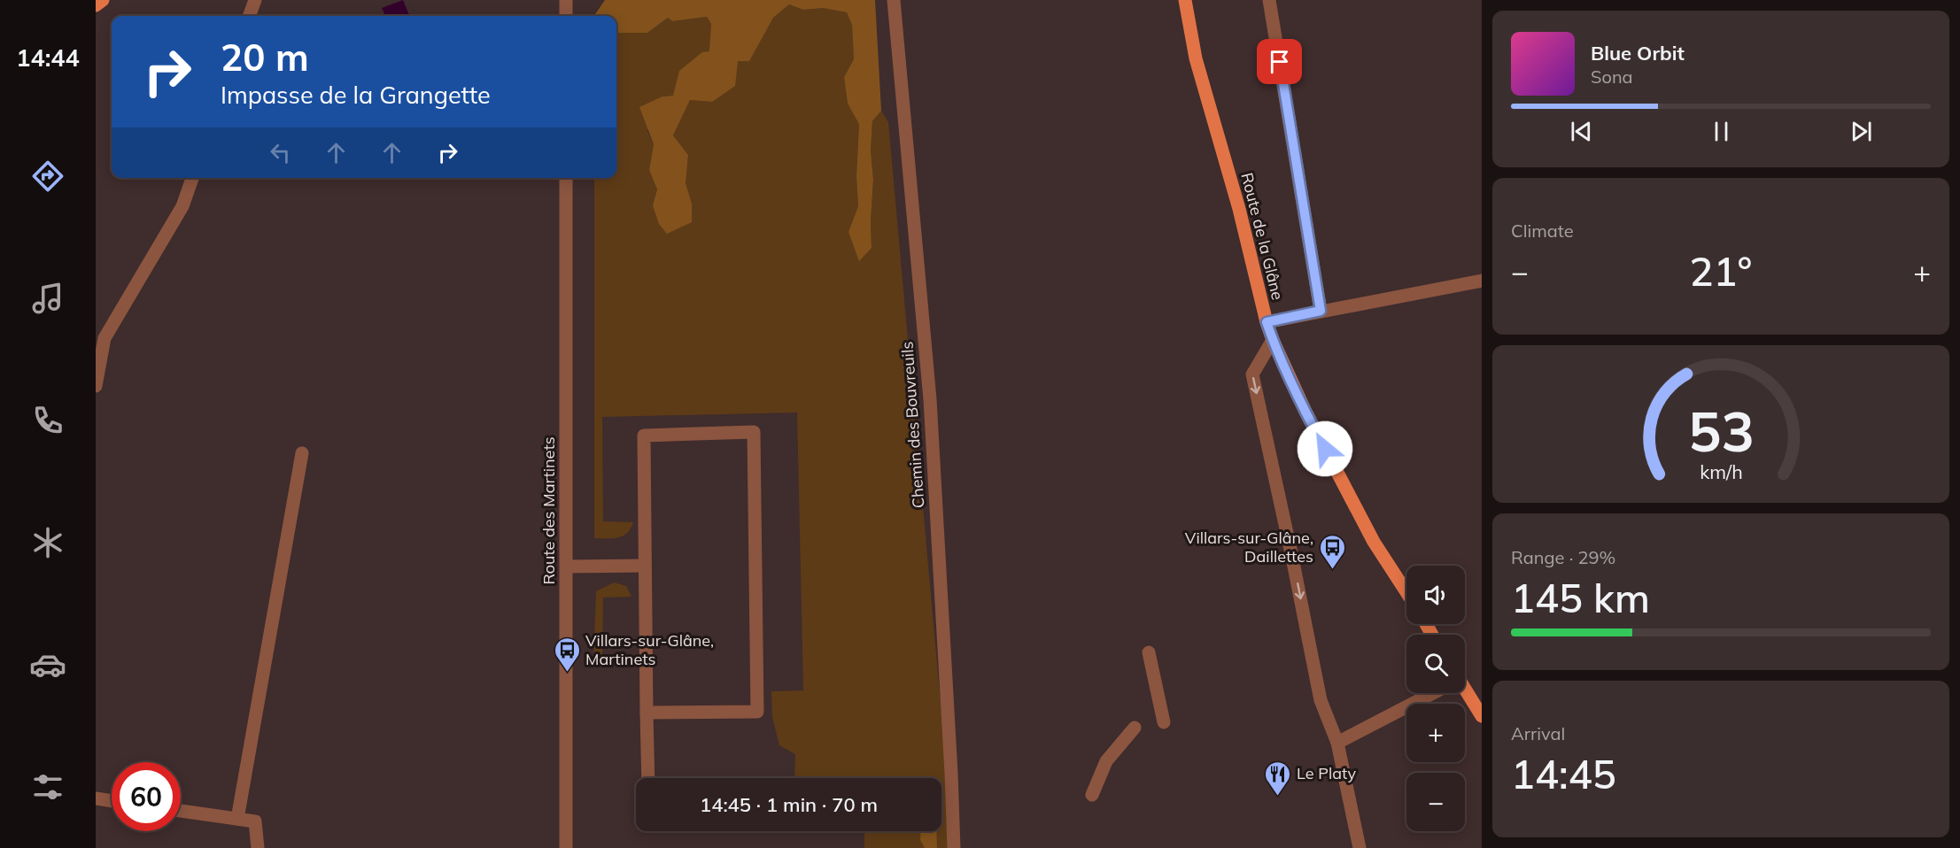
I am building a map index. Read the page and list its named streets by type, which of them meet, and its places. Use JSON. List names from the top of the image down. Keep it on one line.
{"streets":{"main road":["Route de la Glâne"],"street":["Chemin des Bouvreuils","Route des Martinets"]},"places":{"bus stop":["Villars-sur-Glâne, Daillettes","Villars-sur-Glâne, Martinets"],"restaurant":["Le Platy"]},"page":{"tabs":"14:44","turn":["20 m","Impasse de la Grangette"],"song":["Blue Orbit","Sona"],"tile":["Climate",["Range · 29%","145 km"],["Arrival","14:45"]],"heat":["−","21°","+"],"map_buttons":["+","−"],"limit":"60","trip":"14:45 · 1 min · 70 m","gauge":["53","km/h"]}}
